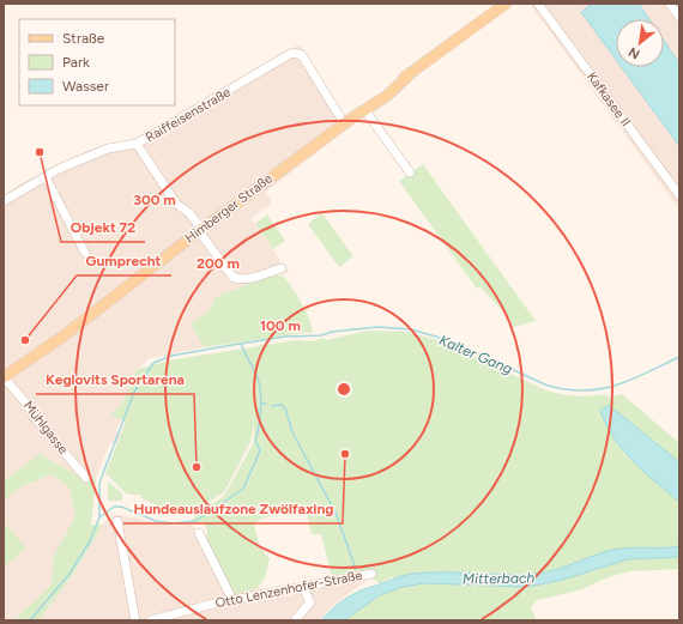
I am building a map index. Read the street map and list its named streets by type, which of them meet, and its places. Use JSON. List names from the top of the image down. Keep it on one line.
{"streets":{"main road":["Himberger Straße"],"street":["Kafkasee II","Raiffeisenstraße","Mühlgasse","Otto Lenzenhofer-Straße"]},"crossings":[["Raiffeisenstraße","Himberger Straße"],["Himberger Straße","Mühlgasse"]],"water":["Kalter Gang","Mitterbach"],"places":["Objekt 72","Gumprecht","Hundeauslaufzone Zwölfaxing","Keglovits Sportarena"],"legend":["Straße","Park","Wasser"],"north":"bottom left","rings":["300 m","200 m","100 m"]}
